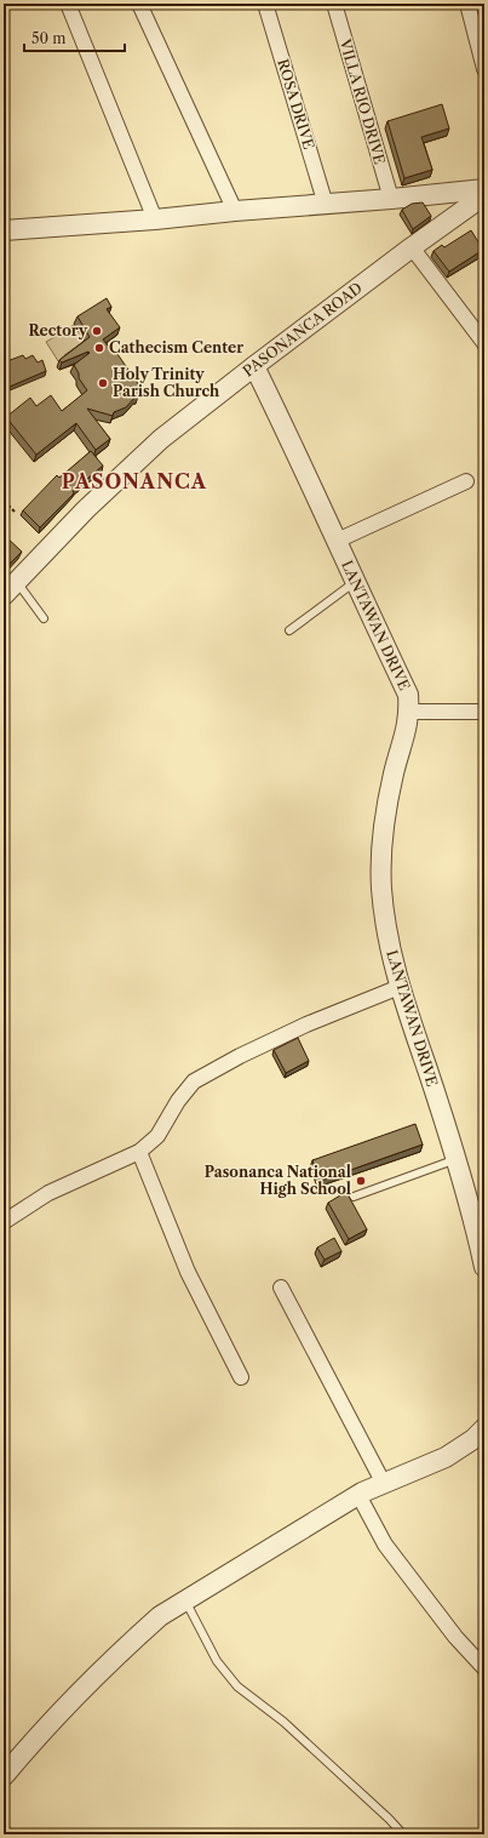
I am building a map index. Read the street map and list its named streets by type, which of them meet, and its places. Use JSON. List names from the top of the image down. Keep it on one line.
{"streets":{"street":["VILLA RIO DRIVE","ROSA DRIVE","PASONANCA ROAD","LANTAWAN DRIVE"]},"crossings":[["PASONANCA ROAD","LANTAWAN DRIVE"]],"districts":["PASONANCA"],"places":["Rectory","Cathecism Center","Holy Trinity Parish Church","Pasonanca National High School"],"scale_bar":"50 m"}
